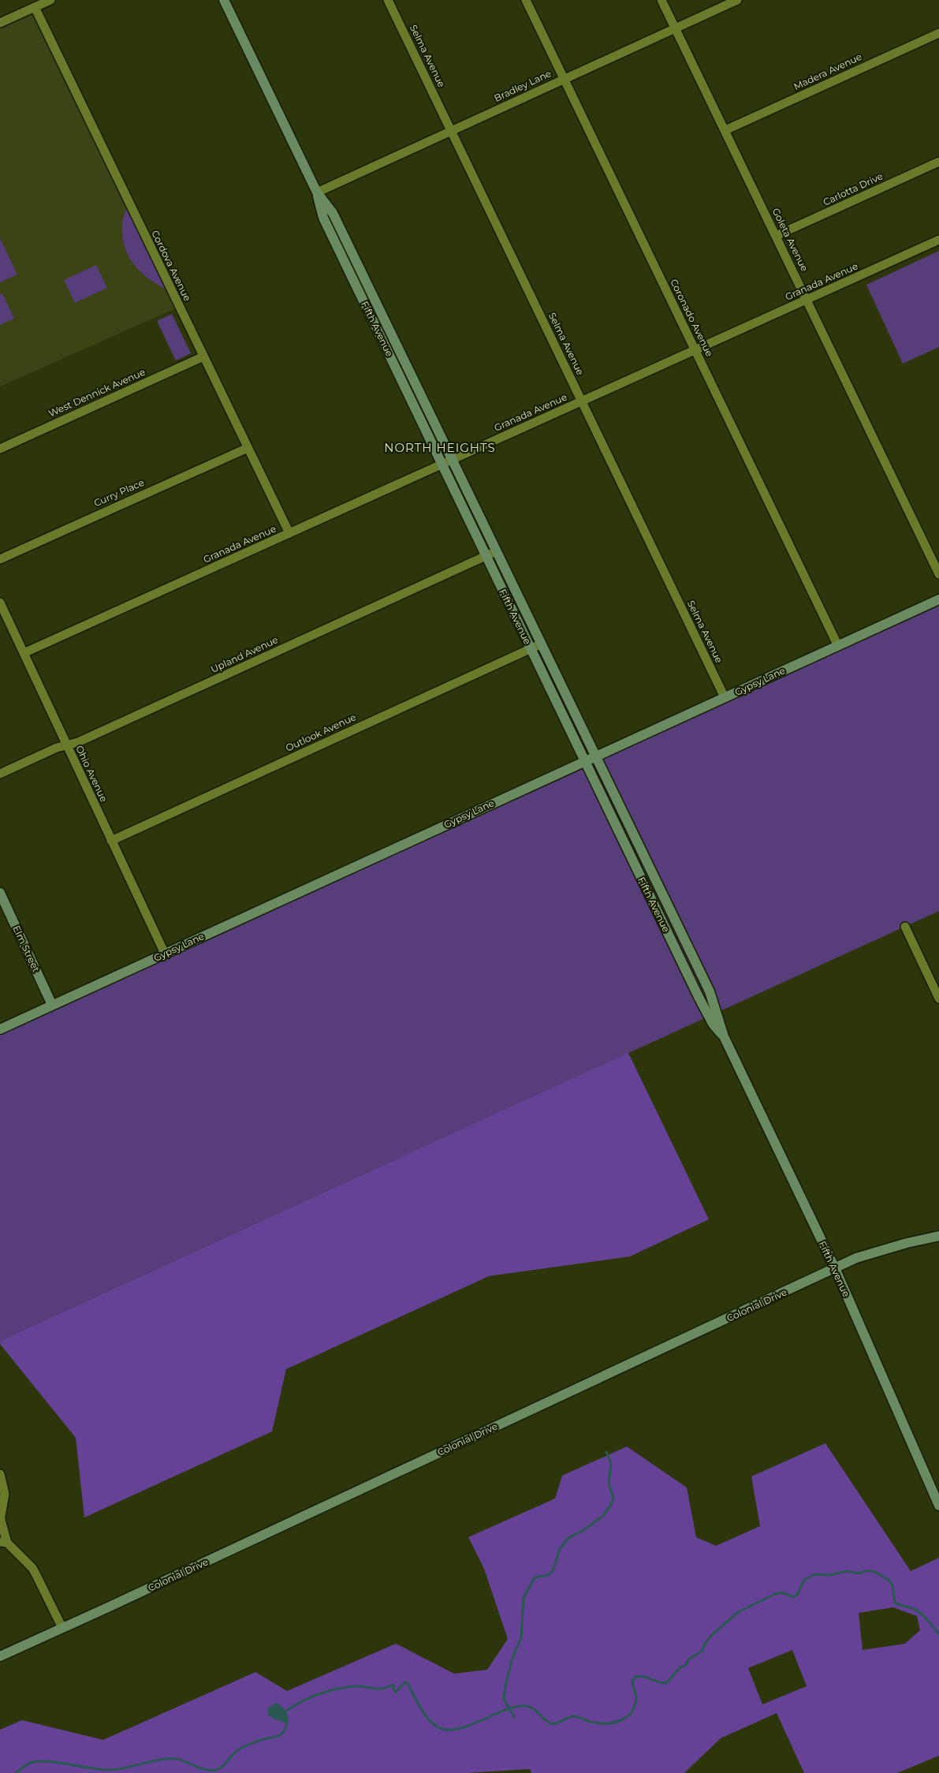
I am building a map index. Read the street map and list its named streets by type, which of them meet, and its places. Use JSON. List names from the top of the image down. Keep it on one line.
{"streets":{"street":["Selma Avenue","Madera Avenue","Bradley Lane","Carlotta Drive","Goleta Avenue","Cordova Avenue","Granada Avenue","Coronado Avenue","Fifth Avenue","West Dennick Avenue","Curry Place","Upland Avenue","Gypsy Lane","Outlook Avenue","Ohio Avenue","Elm Street","Colonial Drive"]},"crossings":[["Selma Avenue","Bradley Lane"],["Selma Avenue","Granada Avenue"],["Selma Avenue","Gypsy Lane"],["Madera Avenue","Goleta Avenue"],["Bradley Lane","Goleta Avenue"],["Bradley Lane","Coronado Avenue"],["Bradley Lane","Fifth Avenue"],["Carlotta Drive","Goleta Avenue"],["Goleta Avenue","Granada Avenue"],["Cordova Avenue","Granada Avenue"],["Cordova Avenue","West Dennick Avenue"],["Cordova Avenue","Curry Place"],["Granada Avenue","Coronado Avenue"],["Granada Avenue","Fifth Avenue"],["Granada Avenue","Ohio Avenue"],["Coronado Avenue","Gypsy Lane"],["Fifth Avenue","Upland Avenue"],["Fifth Avenue","Gypsy Lane"],["Fifth Avenue","Outlook Avenue"],["Fifth Avenue","Colonial Drive"],["Upland Avenue","Ohio Avenue"],["Gypsy Lane","Ohio Avenue"],["Gypsy Lane","Elm Street"],["Outlook Avenue","Ohio Avenue"]],"districts":["NORTH HEIGHTS"]}
